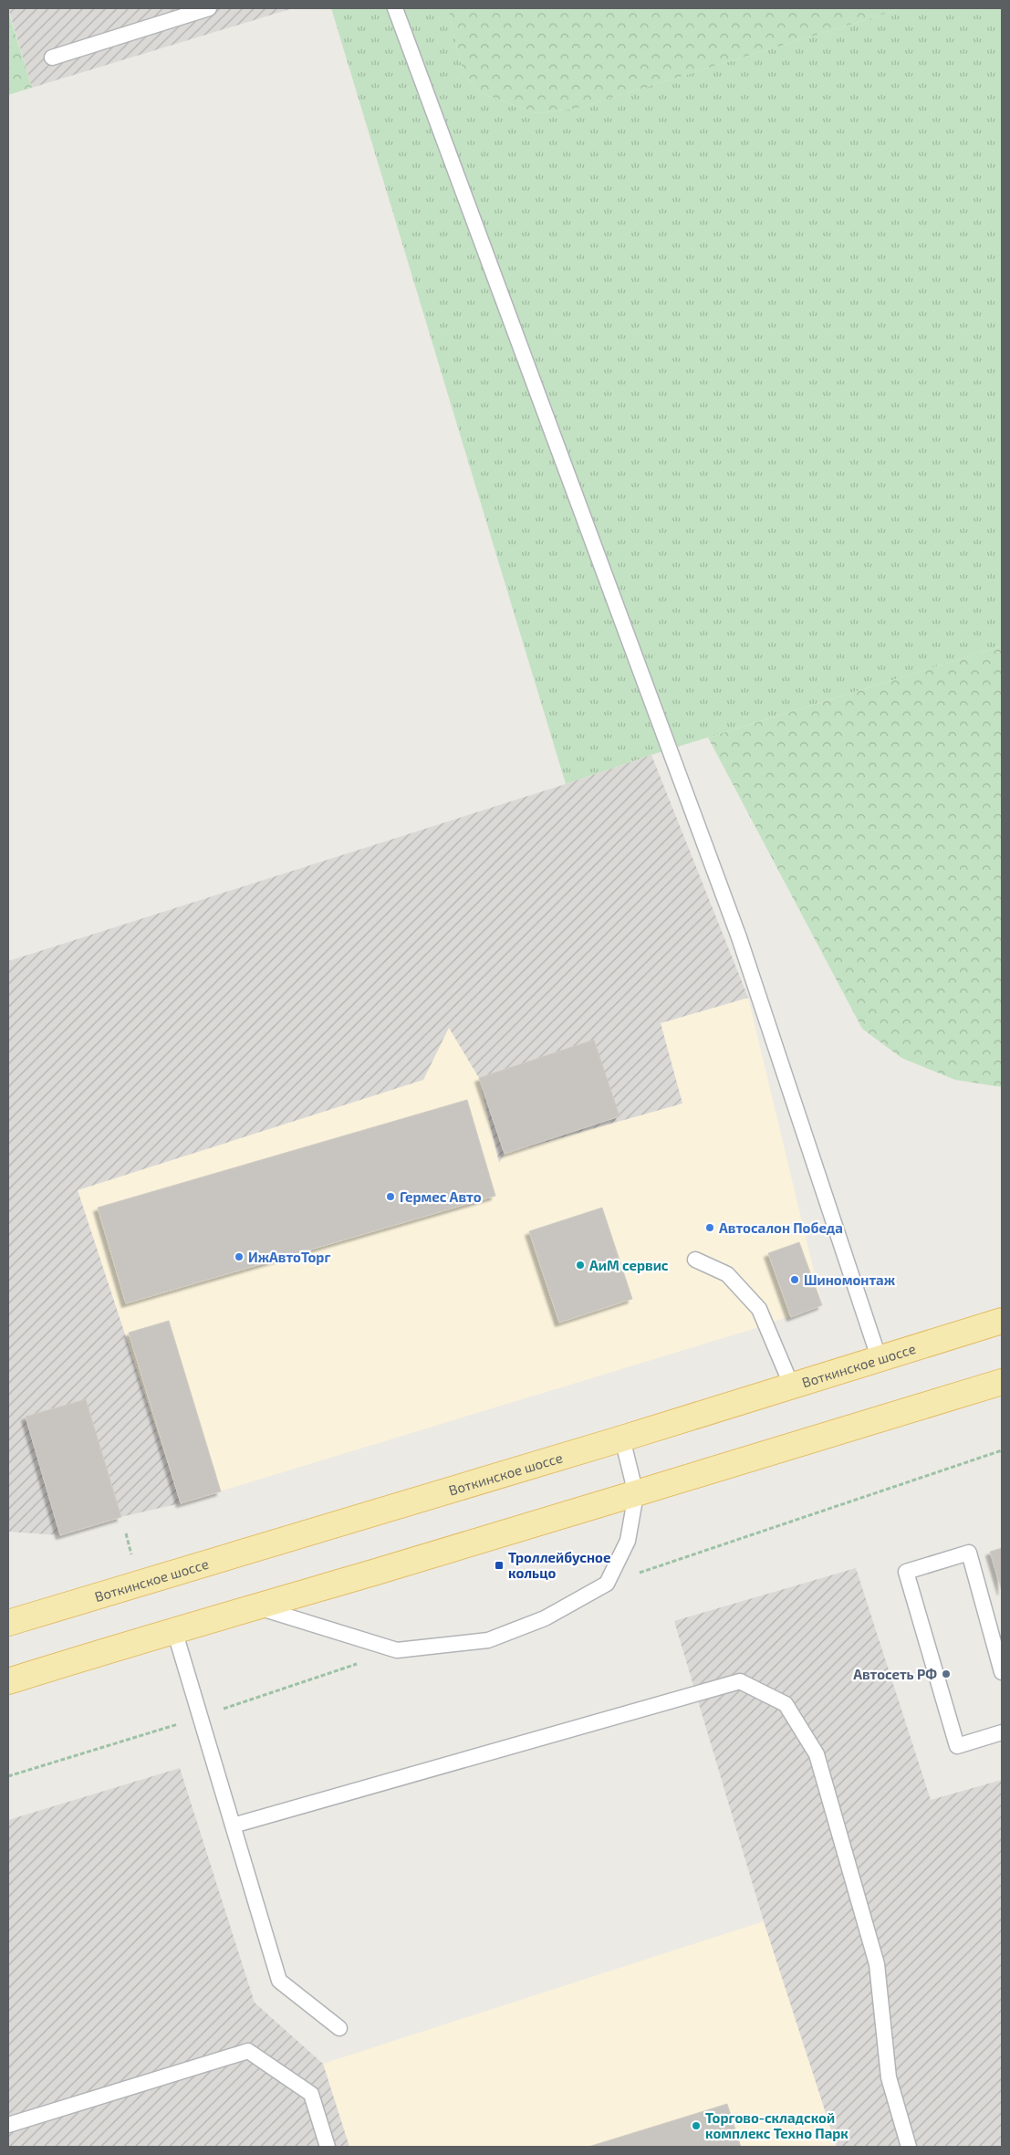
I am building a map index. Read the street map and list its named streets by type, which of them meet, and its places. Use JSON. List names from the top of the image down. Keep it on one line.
{"streets":{"main road":["Воткинское шоссе"]},"places":{"other":["Гермес Авто","Автосалон Победа","ИжАвтоТорг","АиМ сервис","Шиномонтаж","Автосеть РФ","Торгово-складской комплекс Техно Парк"],"transit":["Троллейбусное кольцо"]}}
